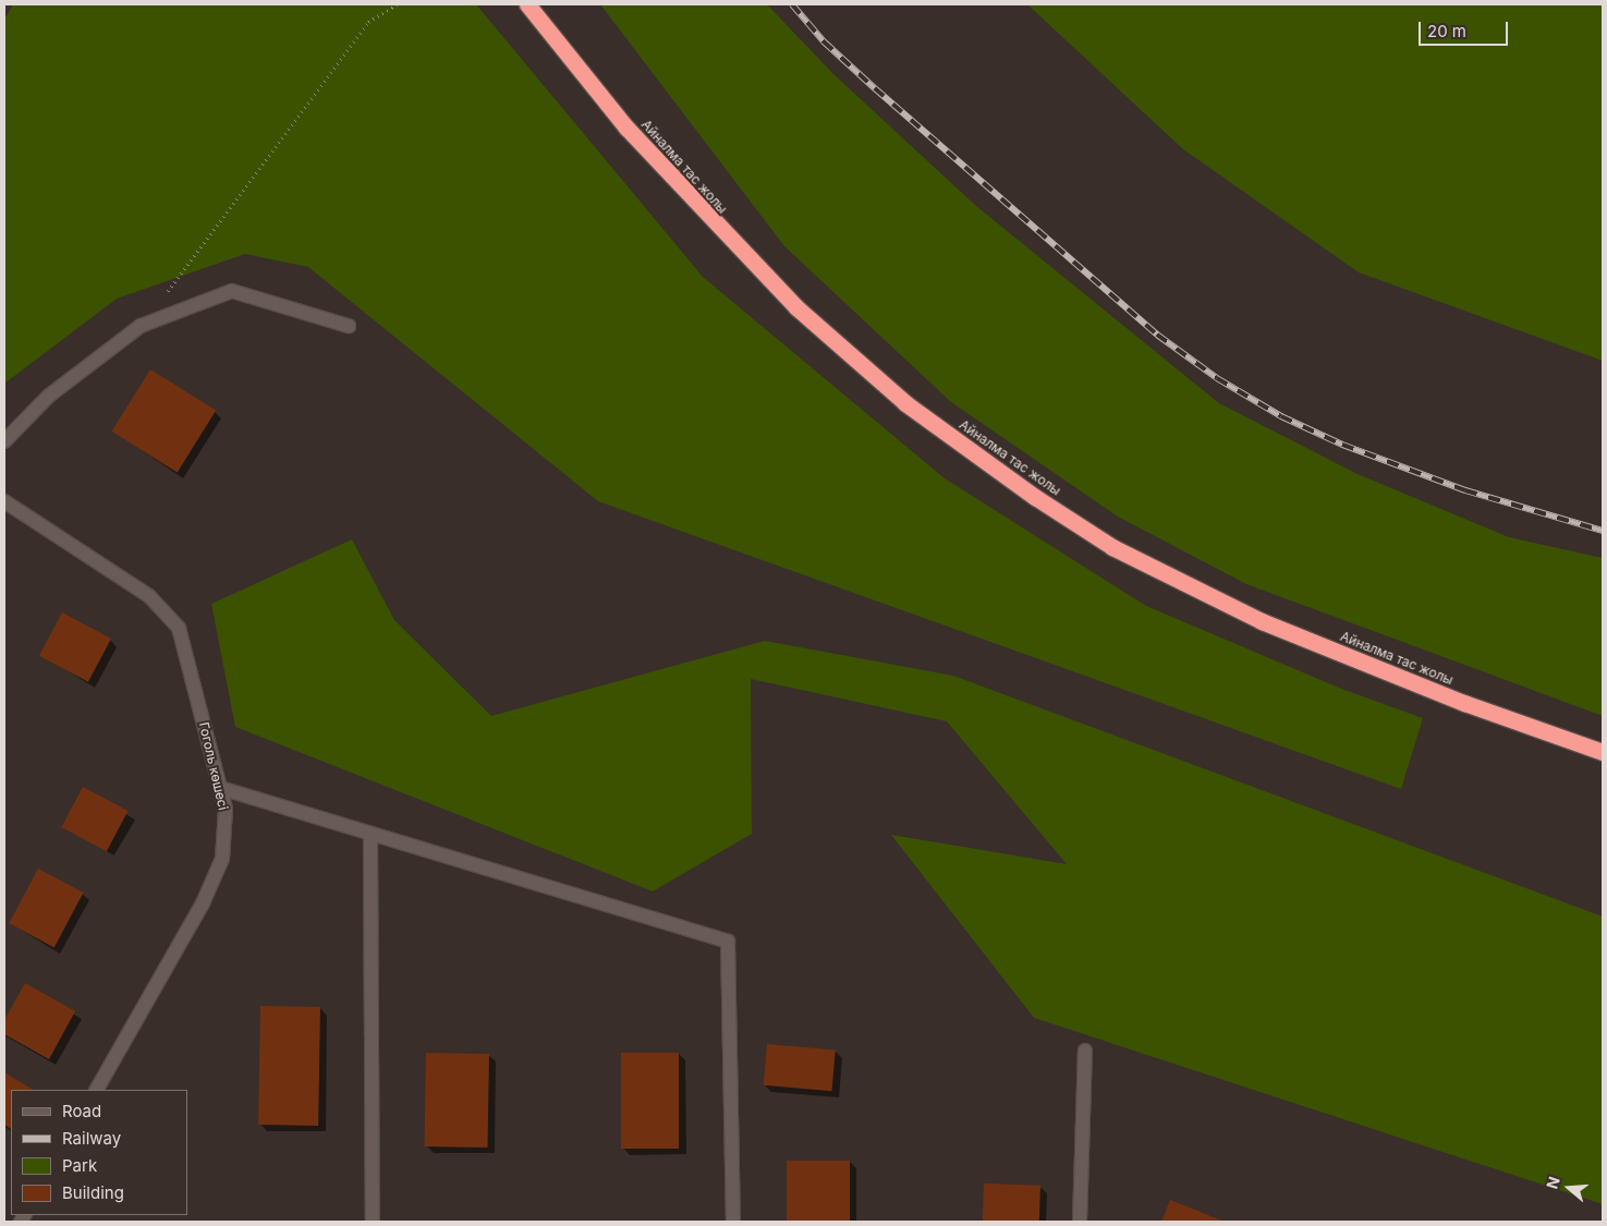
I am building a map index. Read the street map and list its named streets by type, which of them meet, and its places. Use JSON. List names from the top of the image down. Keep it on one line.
{"streets":{"highway":["Айналма тас жолы"],"street":["Гоголь көшесі"]},"legend":["Road","Railway","Park","Building"],"scale_bar":"20 m","north":"left"}
